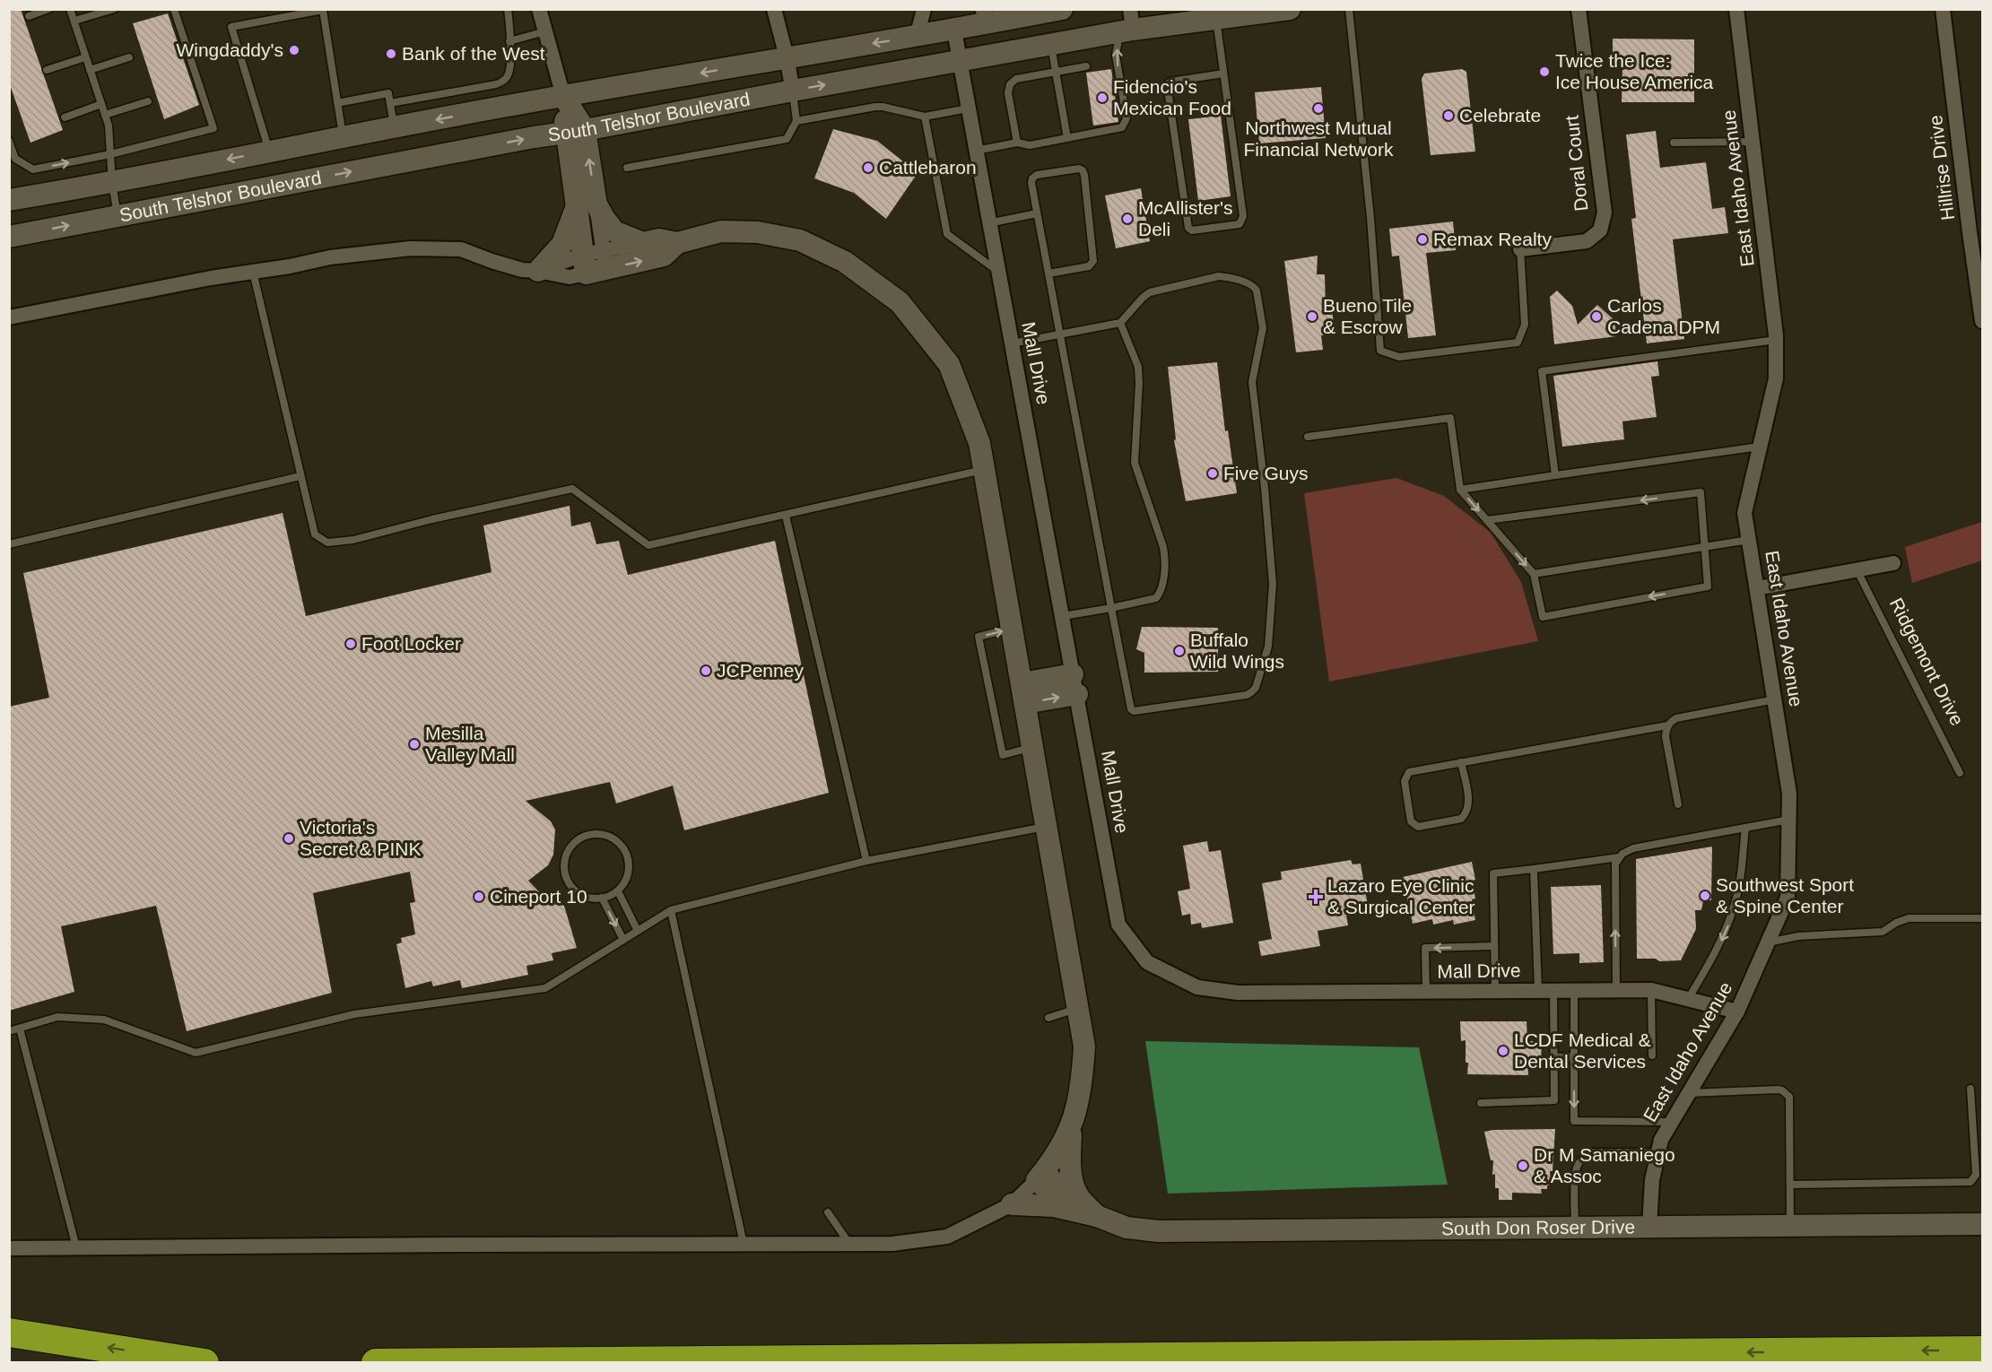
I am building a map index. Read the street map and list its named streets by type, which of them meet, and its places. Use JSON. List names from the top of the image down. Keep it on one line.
{"streets":{"street":["South Telshor Boulevard","Doral Court","Hillrise Drive","East Idaho Avenue","Mall Drive","South Don Roser Drive"],"lane":["Ridgemont Drive"]},"crossings":[["South Telshor Boulevard","Mall Drive"],["East Idaho Avenue","Mall Drive"],["East Idaho Avenue","South Don Roser Drive"]],"places":{"other":["Wingdaddy's","Bank of the West","Twice the Ice: Ice House America","Fidencio's Mexican Food","Northwest Mutual Financial Network","Celebrate","Cattlebaron","McAllister's Deli","Remax Realty","Bueno Tile & Escrow","Carlos Cadena DPM","Five Guys","Foot Locker","Buffalo Wild Wings","JCPenney","Mesilla Valley Mall","Victoria's Secret & PINK","Southwest Sport & Spine Center","Cineport 10","LCDF Medical & Dental Services","Dr M Samaniego & Assoc"],"health":["Lazaro Eye Clinic & Surgical Center"]}}
